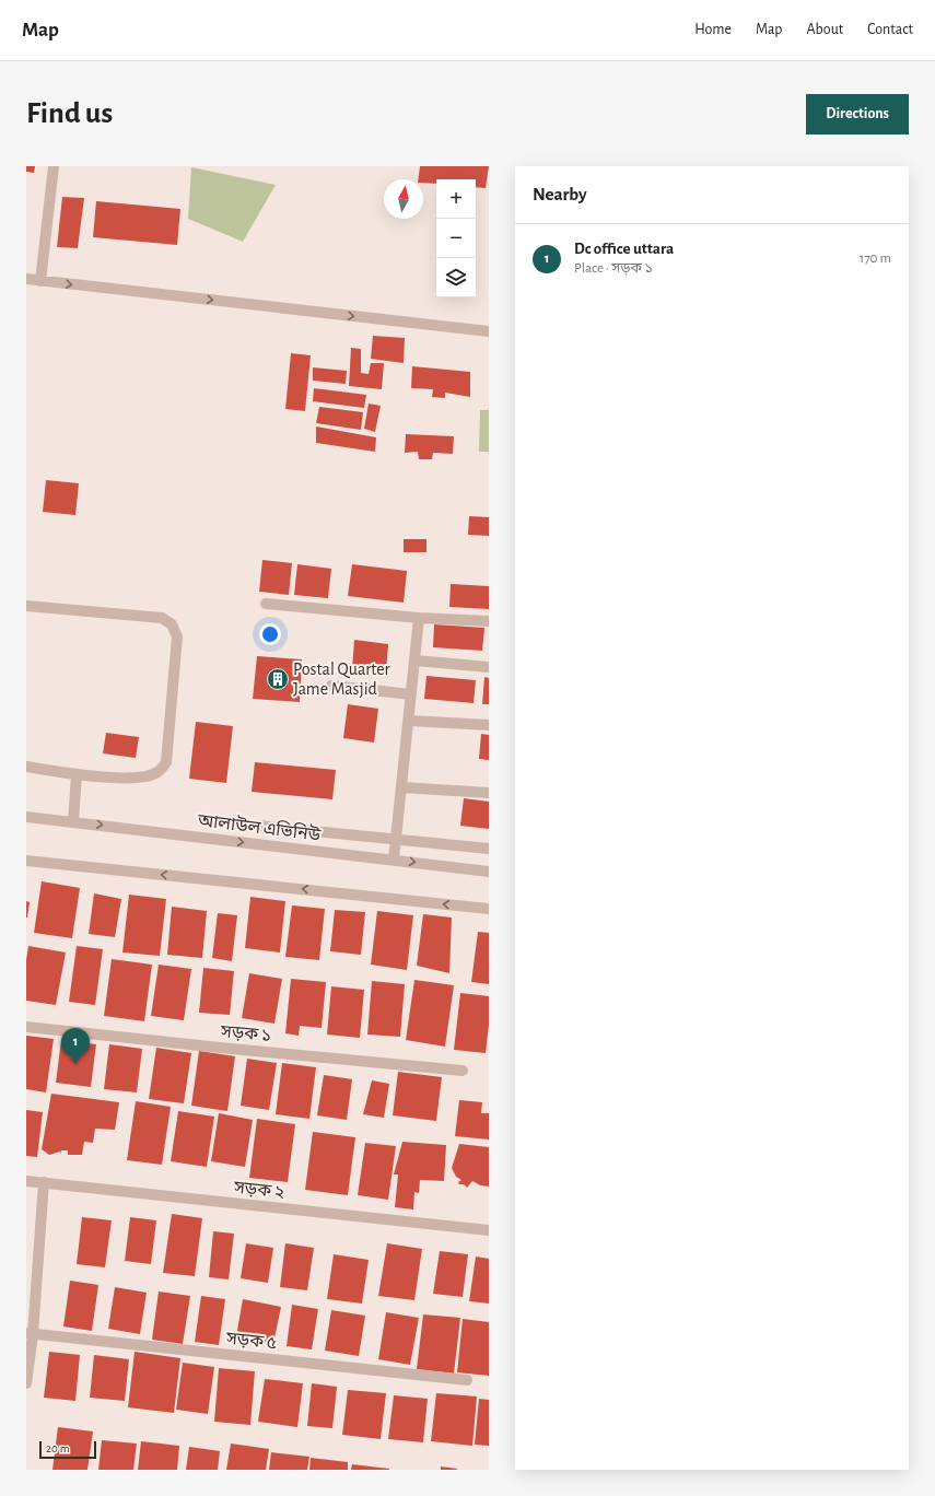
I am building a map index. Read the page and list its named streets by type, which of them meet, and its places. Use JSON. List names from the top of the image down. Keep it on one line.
{"streets":{"street":["আলাউল এভিনিউ","সড়ক ১","সড়ক ২","সড়ক ৫"]},"places":{"building":["Postal Quarter Jame Masjid"]},"scale_bar":"20 m","north":"top","page":{"header":"Map","nav":["Home","Map","About","Contact"],"buttons":"Directions","title":"Find us","heading":"Nearby","map_buttons":["+","−"],"list":[{"mark":"1","name":"Dc office uttara","note":"Place · সড়ক ১","value":"170 m"}],"pins":"1","scale":"20 m"}}
